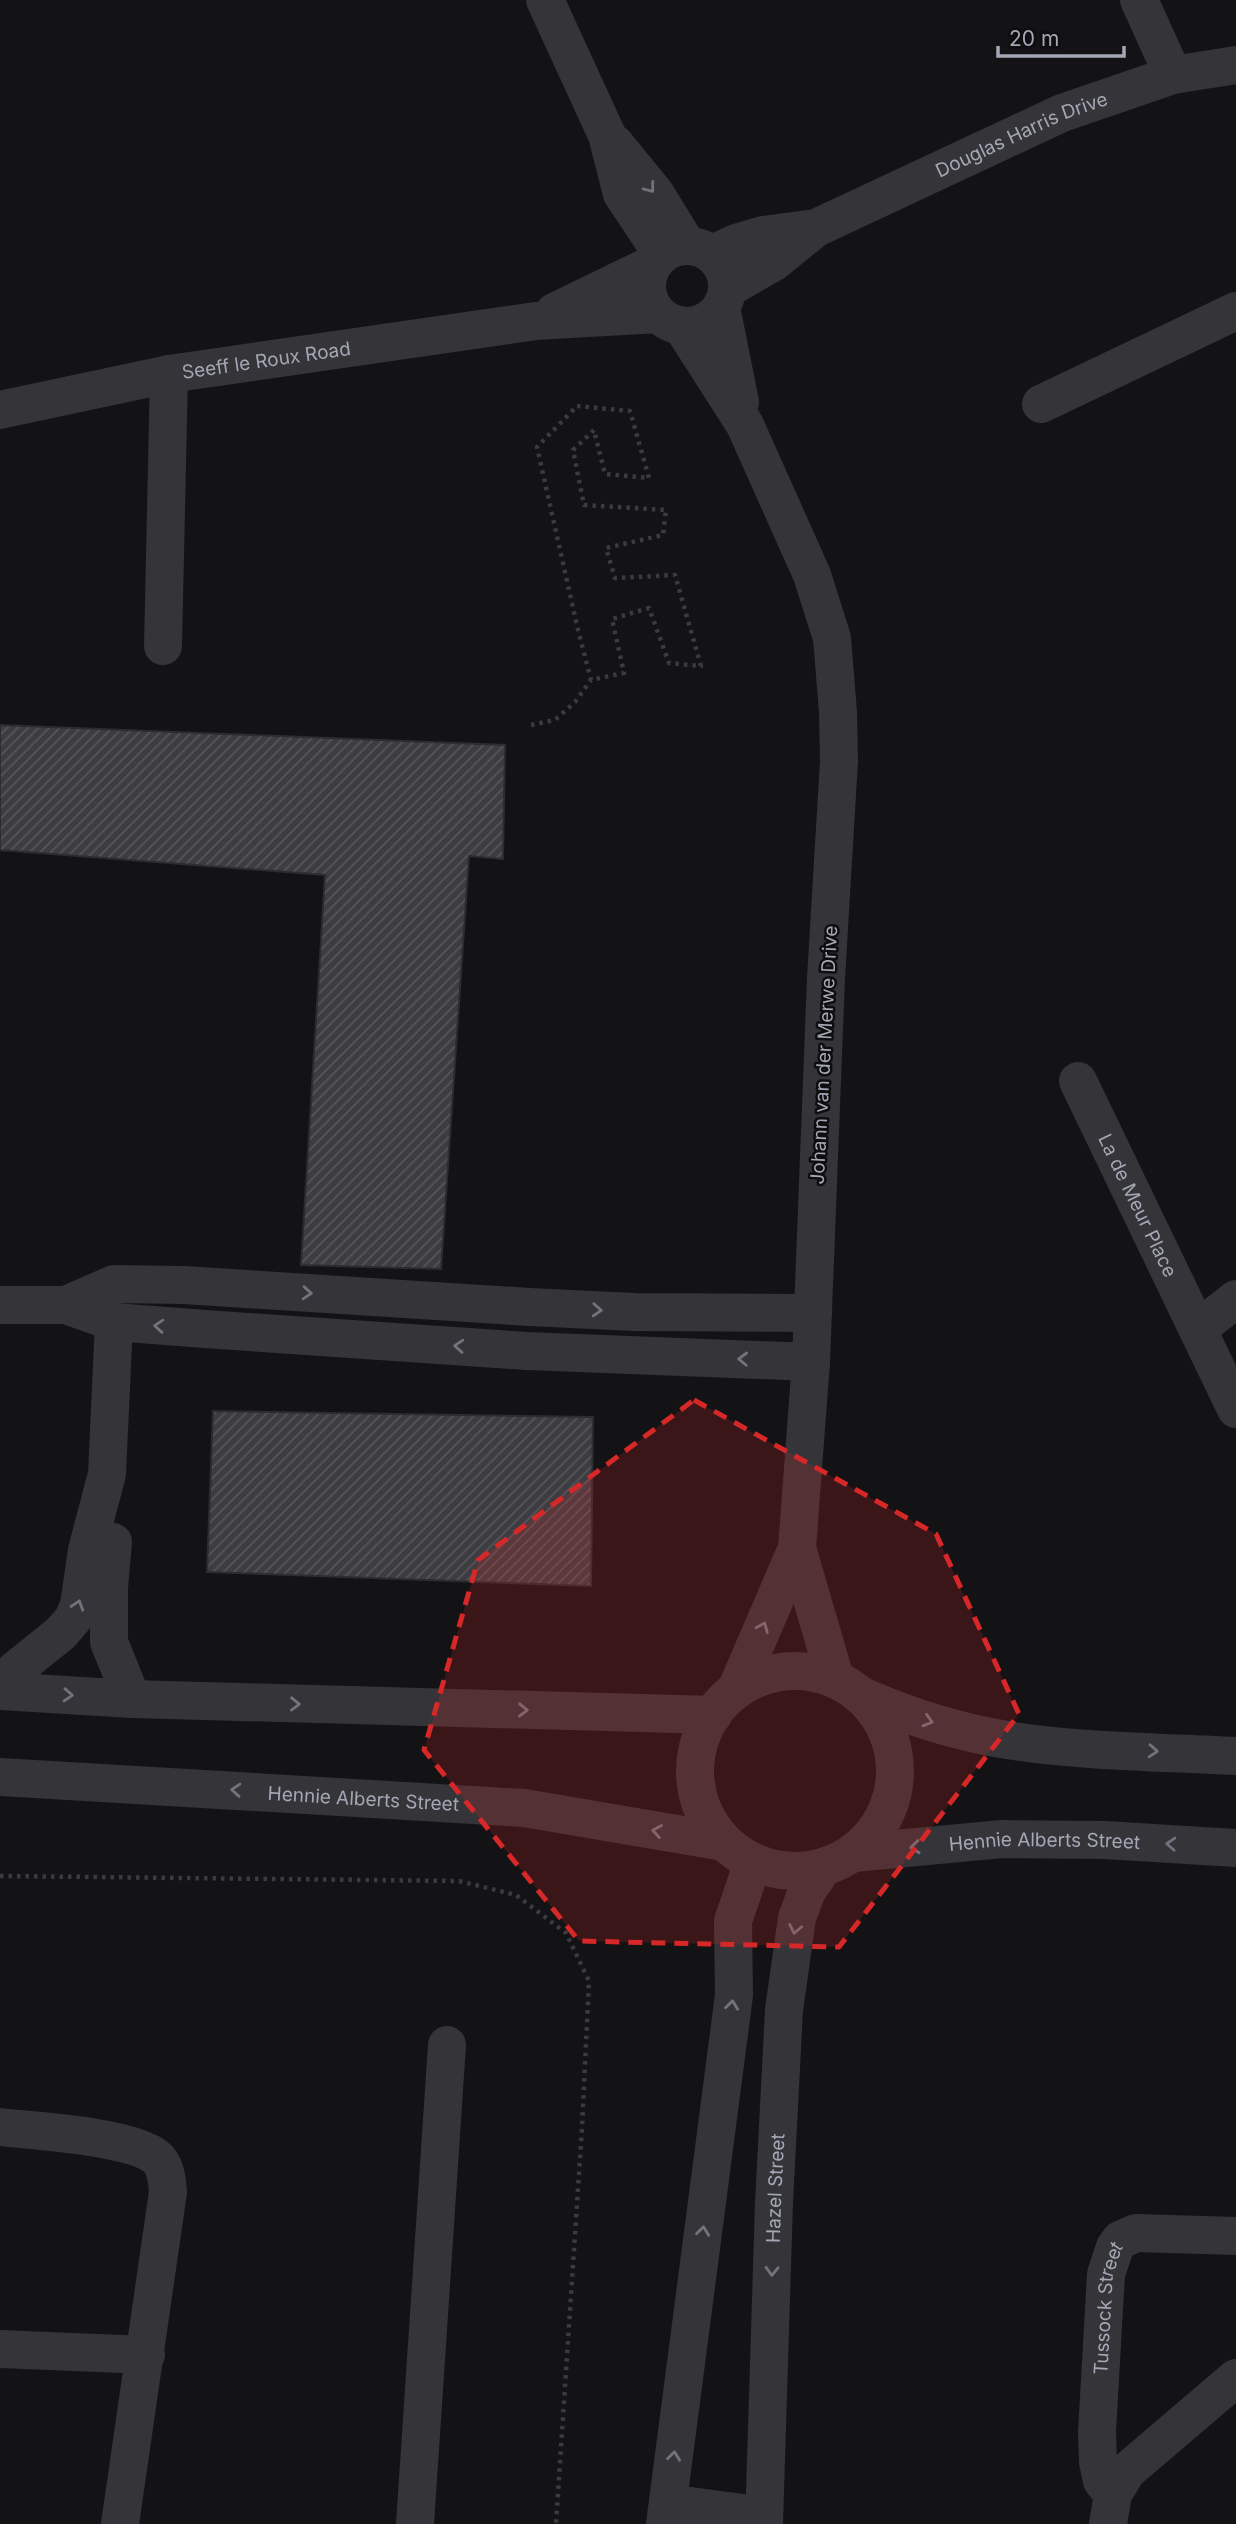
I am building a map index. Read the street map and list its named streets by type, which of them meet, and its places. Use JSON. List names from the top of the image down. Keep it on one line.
{"streets":{"street":["Douglas Harris Drive","Seeff le Roux Road","Johann van der Merwe Drive","La de Meur Place","Hennie Alberts Street","Hazel Street","Tussock Street"]},"crossings":[["Douglas Harris Drive","Seeff le Roux Road"],["Douglas Harris Drive","Johann van der Merwe Drive"],["Seeff le Roux Road","Johann van der Merwe Drive"],["Johann van der Merwe Drive","Hennie Alberts Street"],["Johann van der Merwe Drive","Hazel Street"],["Hennie Alberts Street","Hazel Street"]],"scale_bar":"20 m"}
